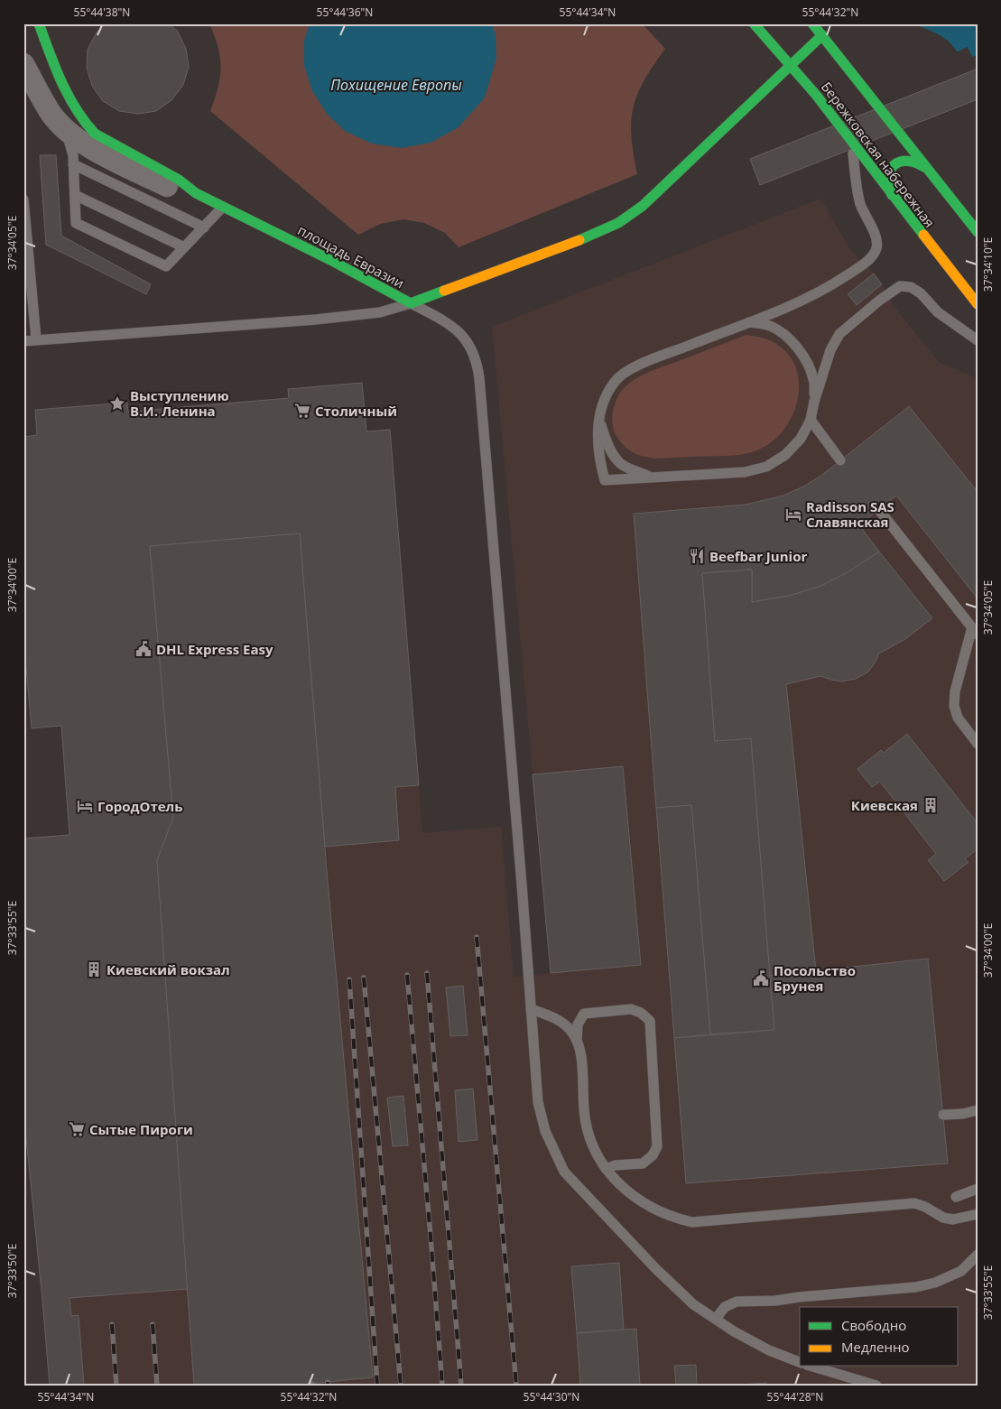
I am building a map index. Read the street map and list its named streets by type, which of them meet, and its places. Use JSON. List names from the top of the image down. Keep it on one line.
{"streets":{"street":["Бережковская набережная","площадь Евразии"]},"water":["Похищение Европы"],"places":{"place":["Выступлению В.И. Ленина"],"supermarket":["Столичный","Сытые Пироги"],"hotel":["Radisson SAS Славянская","ГородОтель"],"restaurant":["Beefbar Junior"],"public building":["DHL Express Easy","Посольство Брунея"],"building":["Киевская","Киевский вокзал"]},"legend":["Свободно","Медленно"],"coordinates":["55°44'38\"N","55°44'36\"N","55°44'34\"N","55°44'32\"N","37°34'05\"E","37°34'10\"E","37°34'00\"E","37°33'55\"E","37°33'50\"E","55°44'30\"N","55°44'28\"N"]}
